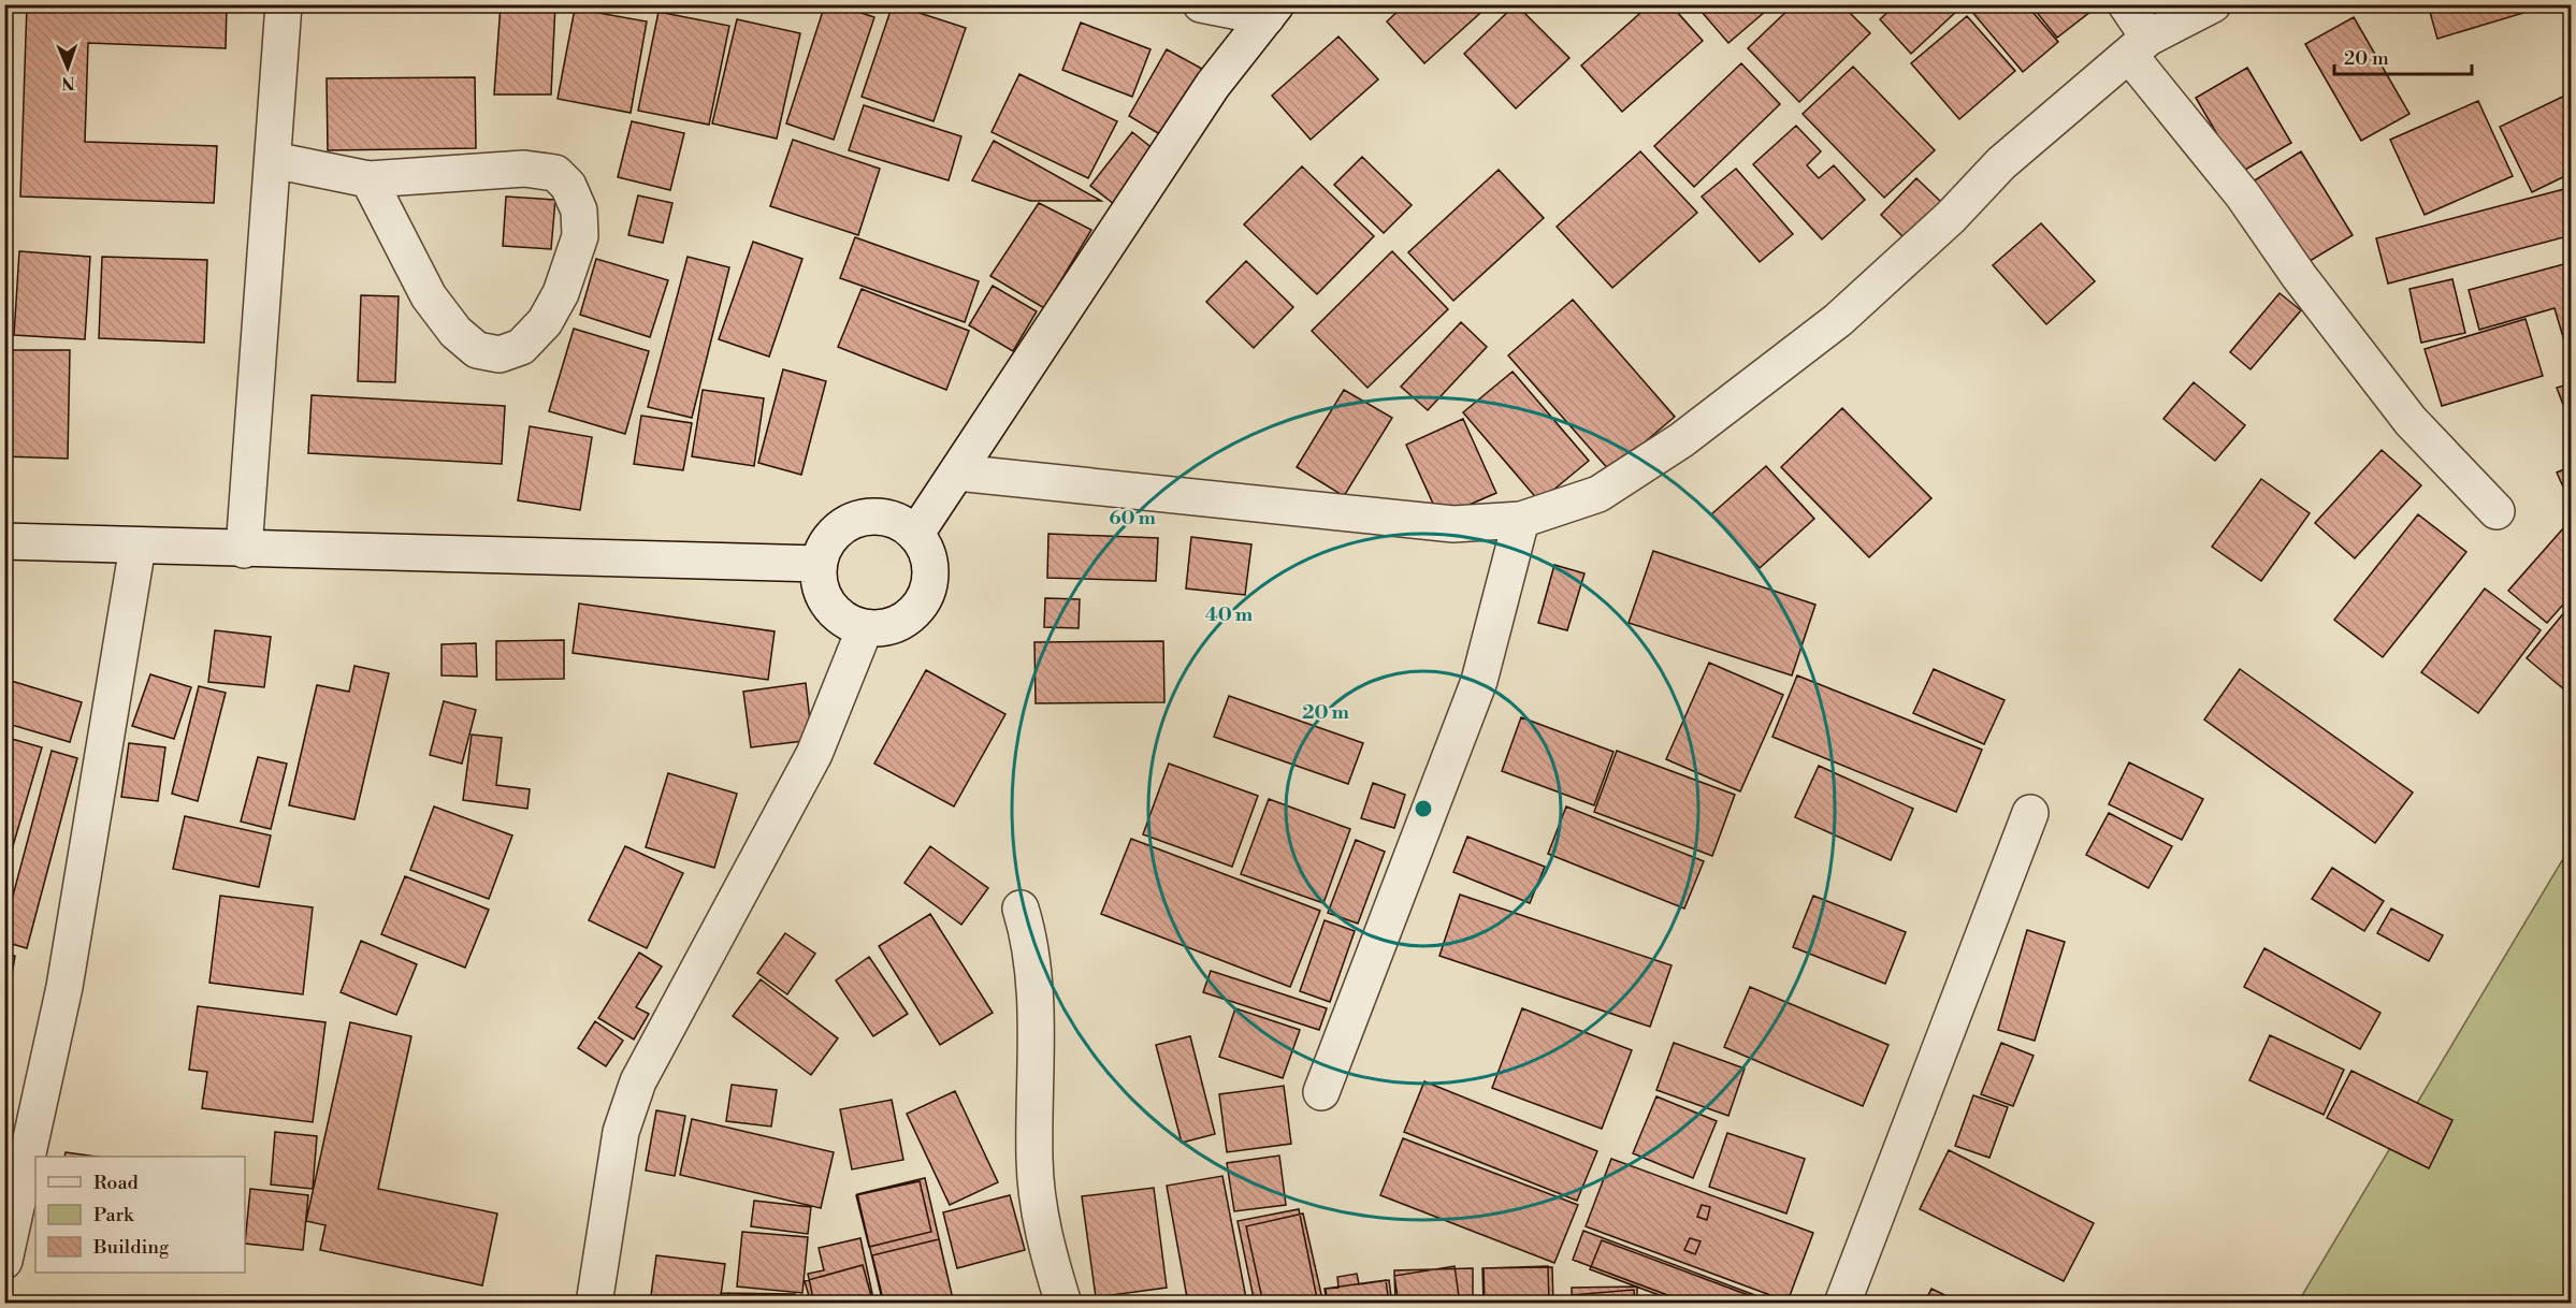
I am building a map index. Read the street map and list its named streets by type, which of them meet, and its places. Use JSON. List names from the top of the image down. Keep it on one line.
{"legend":["Road","Park","Building"],"scale_bar":"20 m","north":"bottom","rings":["60 m","40 m","20 m"]}
